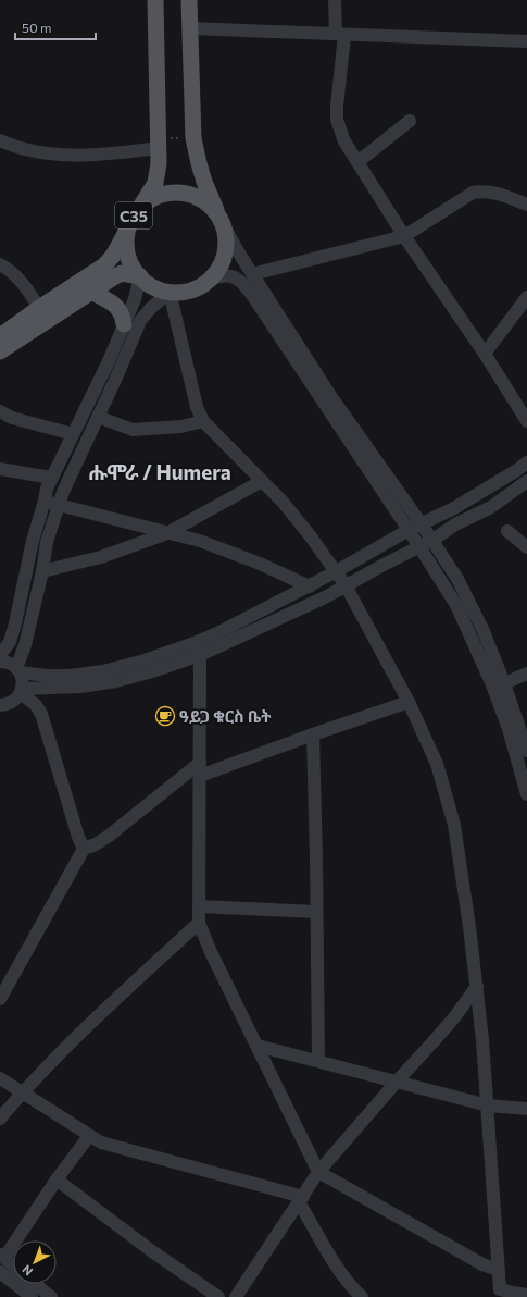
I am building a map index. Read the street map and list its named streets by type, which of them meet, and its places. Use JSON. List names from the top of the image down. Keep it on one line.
{"streets":{"main road":["C35"]},"districts":["ሑሞራ / Humera"],"places":{"cafe":["ዓይጋ ቁርስ ቤት"]},"scale_bar":"50 m","north":"bottom left"}
